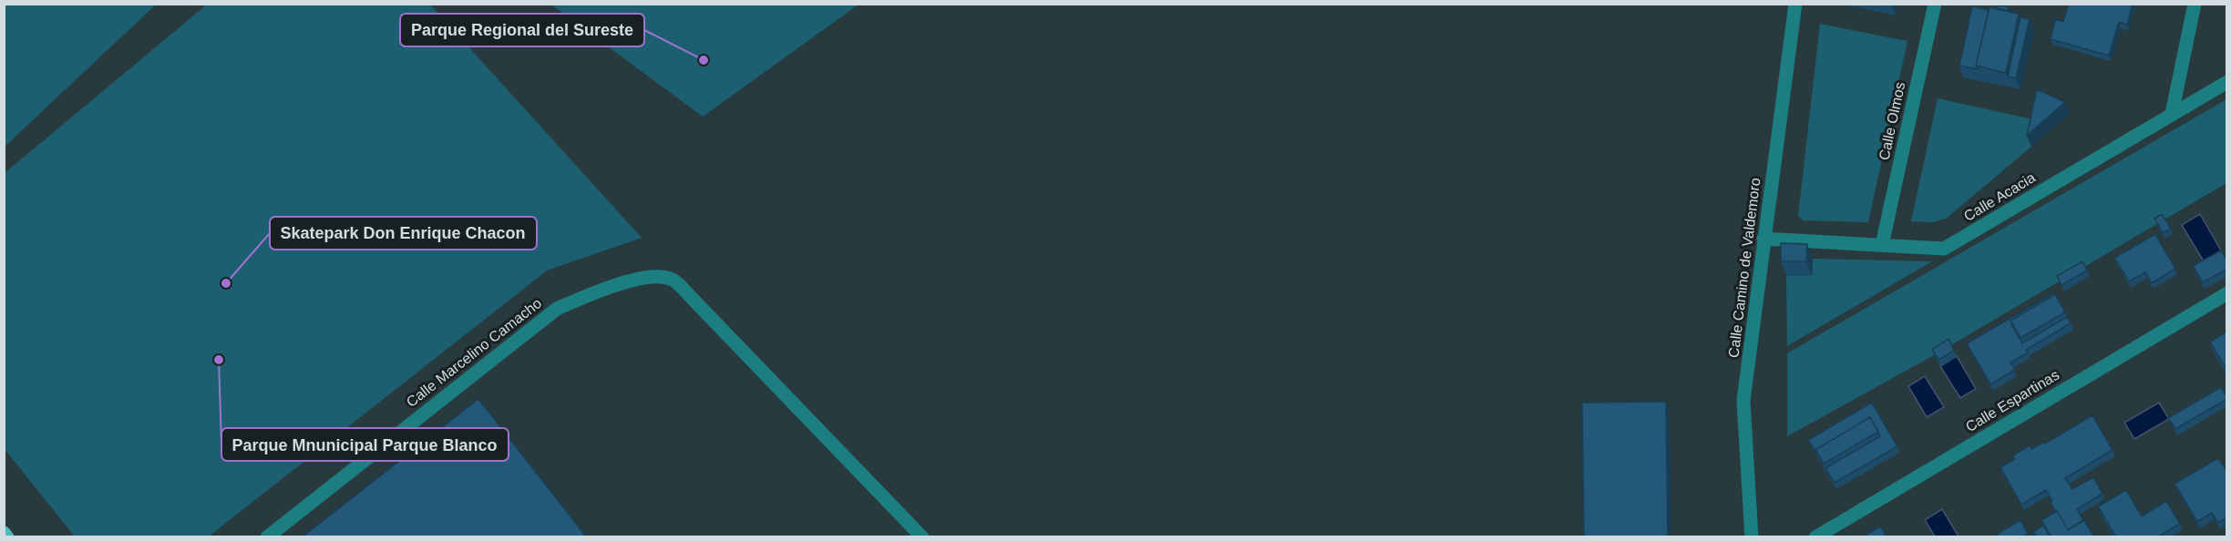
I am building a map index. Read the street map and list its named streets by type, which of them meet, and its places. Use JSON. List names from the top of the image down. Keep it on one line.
{"streets":{"street":["Calle Olmos","Calle Acacia","Calle Camino de Valdemoro","Calle Marcelino Camacho","Calle Espartinas"]},"crossings":[["Calle Olmos","Calle Acacia"],["Calle Acacia","Calle Camino de Valdemoro"]],"places":["Parque Regional del Sureste","Skatepark Don Enrique Chacon","Parque Mnunicipal Parque Blanco"]}
